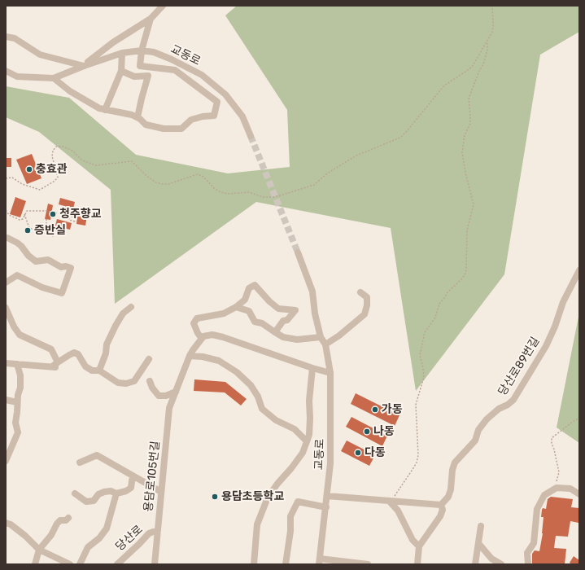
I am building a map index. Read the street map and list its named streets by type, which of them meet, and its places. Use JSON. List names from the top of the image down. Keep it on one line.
{"streets":{"street":["교동로","당산로89번길","용담로105번길","당산로"]},"crossings":[["용담로105번길","당산로"]],"places":["충효관","청주향교","증반실","가동","나동","다동","용담초등학교"]}
